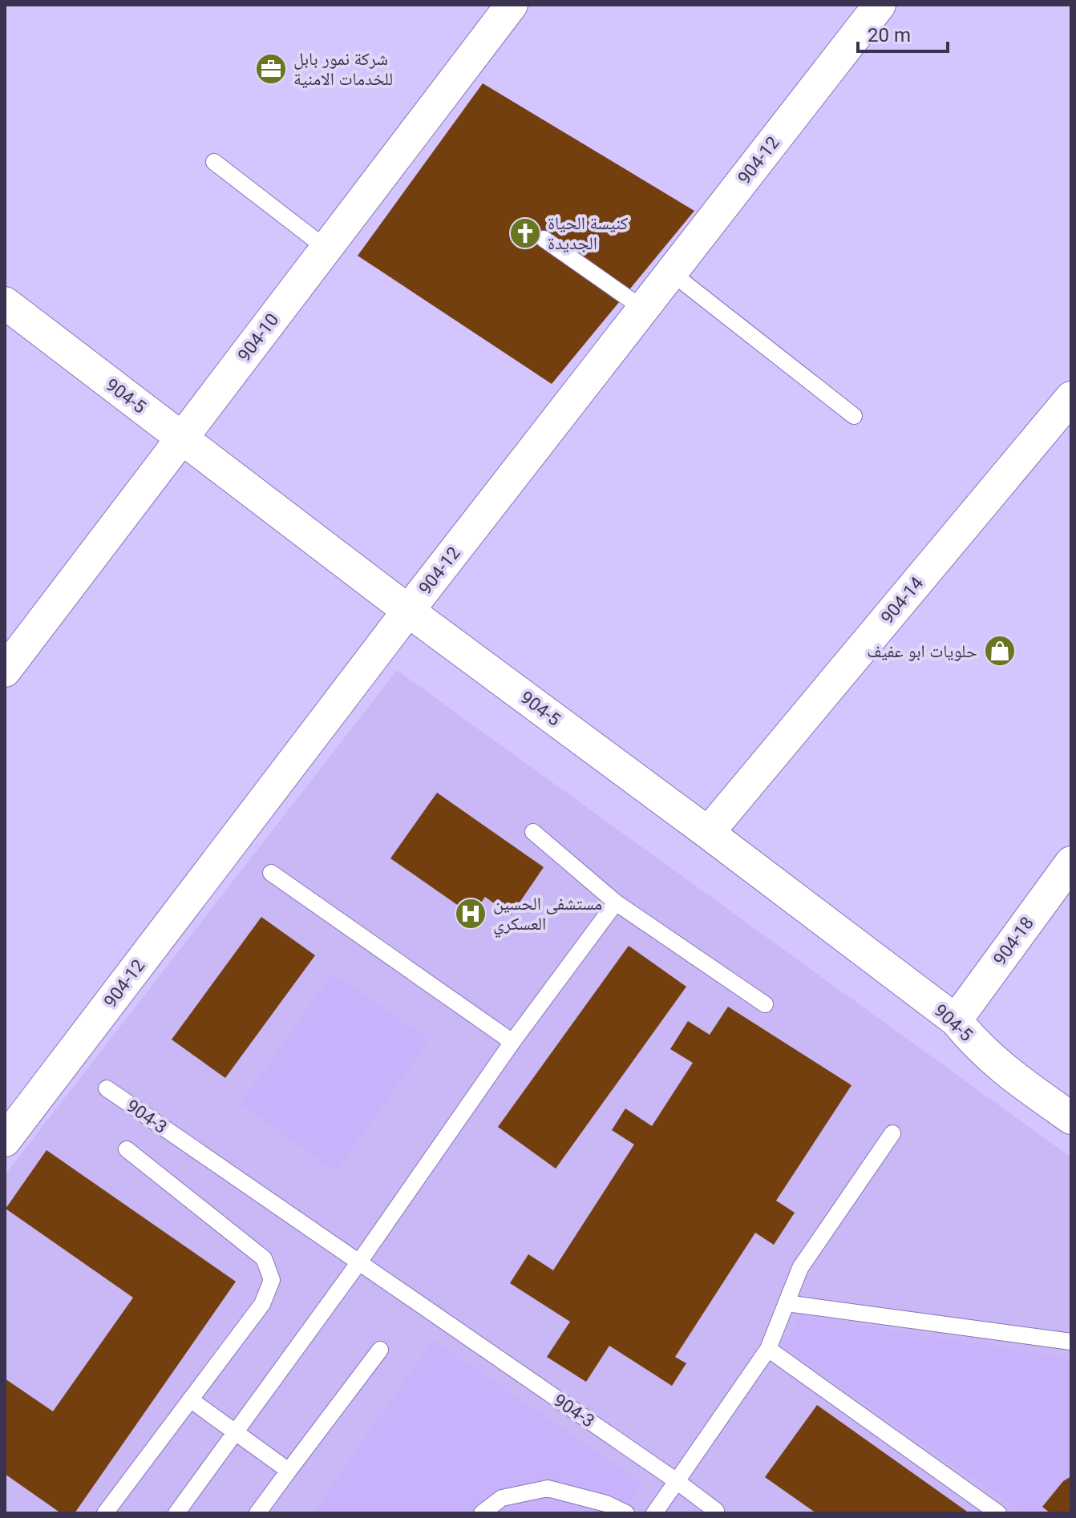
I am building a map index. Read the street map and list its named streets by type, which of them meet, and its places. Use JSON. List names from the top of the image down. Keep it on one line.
{"streets":{"street":["904-12","904-10","904-5","904-14","904-18"],"lane":["904-3"]},"crossings":[["904-12","904-5"],["904-10","904-5"],["904-5","904-14"],["904-5","904-18"]],"places":{"office":["شركة نمور بابل للخدمات الامنية"],"church":["كنيسة الحياة الجديدة"],"shop":["حلويات ابو عفيف"],"hospital":["مستشفى الحسين العسكري"]},"scale_bar":"20 m"}
